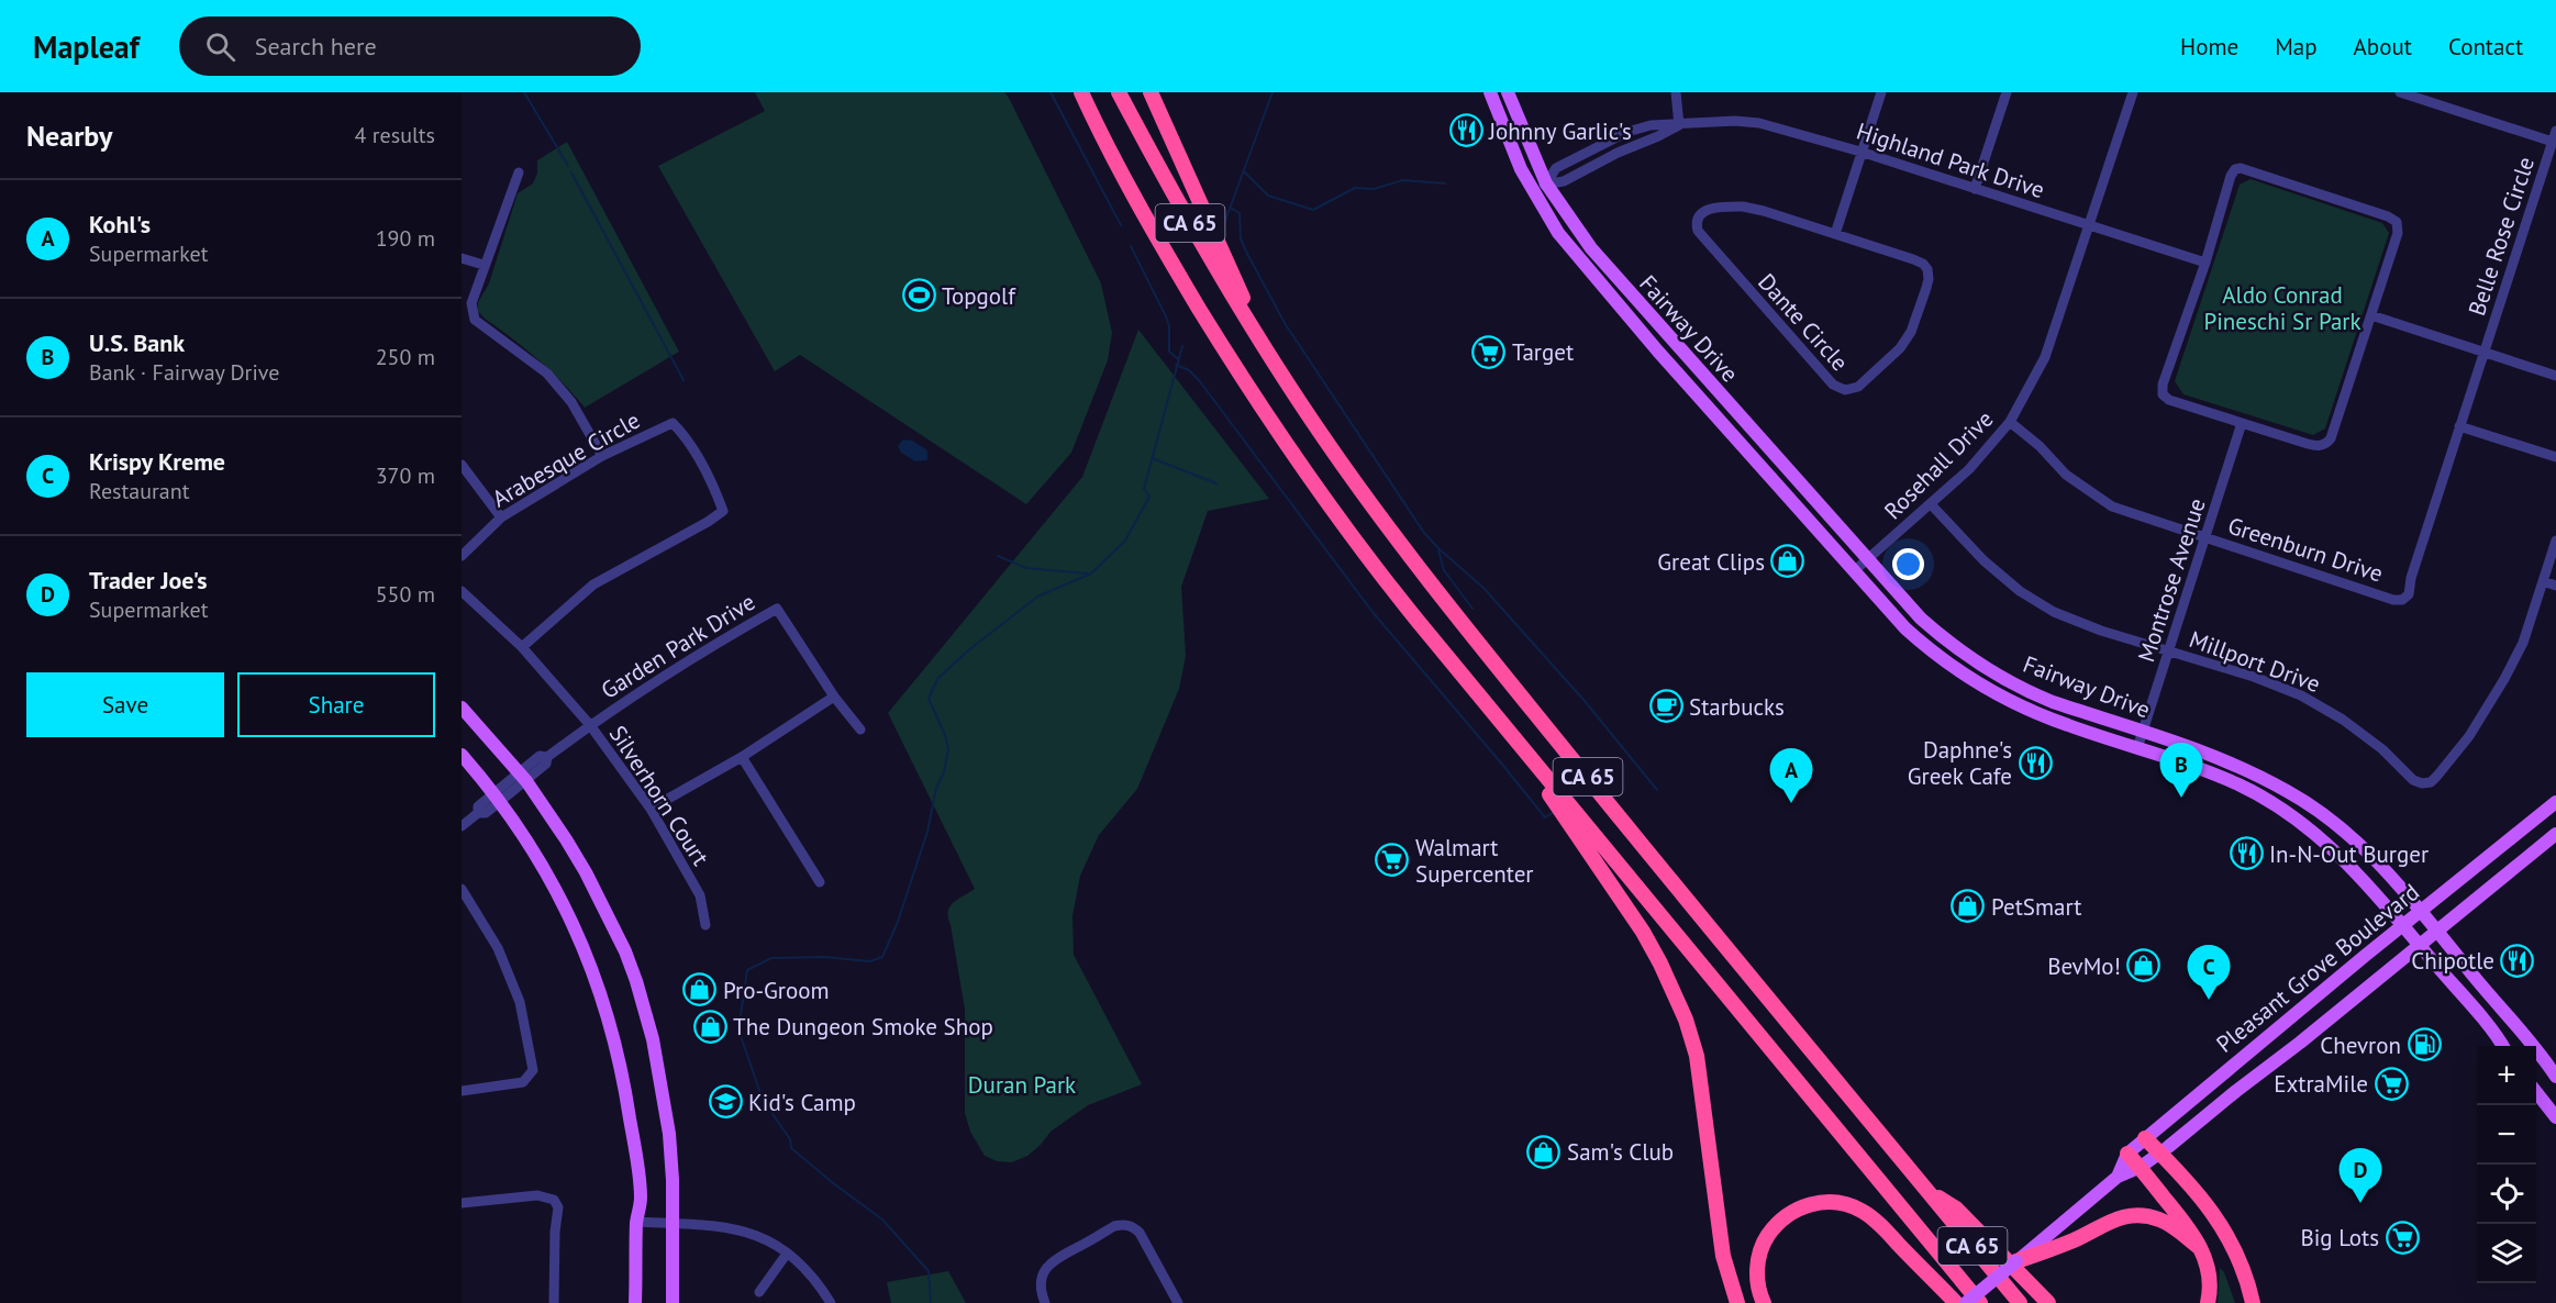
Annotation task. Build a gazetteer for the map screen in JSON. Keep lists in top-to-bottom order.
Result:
{
  "streets": {
    "highway": ["CA 65"],
    "main road": ["Fairway Drive", "Pleasant Grove Boulevard"],
    "street": [
      "Highland Park Drive",
      "Belle Rose Circle",
      "Dante Circle",
      "Arabesque Circle",
      "Rosehall Drive",
      "Greenburn Drive",
      "Montrose Avenue",
      "Garden Park Drive",
      "Millport Drive",
      "Silverhorn Court"
    ]
  },
  "crossings": [
    ["Highland Park Drive", "Fairway Drive"],
    ["Highland Park Drive", "Rosehall Drive"],
    ["Belle Rose Circle", "Greenburn Drive"],
    ["Fairway Drive", "Rosehall Drive"],
    ["Fairway Drive", "Montrose Avenue"],
    ["Fairway Drive", "Pleasant Grove Boulevard"],
    ["Arabesque Circle", "Silverhorn Court"],
    ["Rosehall Drive", "Greenburn Drive"],
    ["Rosehall Drive", "Millport Drive"],
    ["Greenburn Drive", "Montrose Avenue"],
    ["Montrose Avenue", "Millport Drive"],
    ["Garden Park Drive", "Silverhorn Court"]
  ],
  "parks": ["Aldo Conrad Pineschi Sr Park", "Duran Park"],
  "places": {
    "restaurant": [
      "Johnny Garlic's",
      "Daphne's Greek Cafe",
      "In-N-Out Burger",
      "Chipotle"
    ],
    "sports": ["Topgolf"],
    "supermarket": [
      "Target",
      "Walmart Supercenter",
      "ExtraMile",
      "Big Lots"
    ],
    "shop": [
      "Great Clips",
      "PetSmart",
      "BevMo!",
      "Pro-Groom",
      "The Dungeon Smoke Shop",
      "Sam's Club"
    ],
    "cafe": ["Starbucks"],
    "fuel station": ["Chevron"],
    "school or university": ["Kid's Camp"]
  },
  "page": {
    "header": "Mapleaf",
    "search": "Search here",
    "nav": [
      "Home",
      "Map",
      "About",
      "Contact"
    ],
    "heading": ["Nearby", "4 results"],
    "list": [
      {
        "mark": "A",
        "name": "Kohl's",
        "note": "Supermarket",
        "value": "190 m"
      },
      {
        "mark": "B",
        "name": "U.S. Bank",
        "note": "Bank · Fairway Drive",
        "value": "250 m"
      },
      {
        "mark": "C",
        "name": "Krispy Kreme",
        "note": "Restaurant",
        "value": "370 m"
      },
      {
        "mark": "D",
        "name": "Trader Joe's",
        "note": "Supermarket",
        "value": "550 m"
      }
    ],
    "buttons": ["Save", "Share"],
    "pins": [
      "B",
      "A",
      "C",
      "D"
    ],
    "map_buttons": ["+", "−"]
  }
}
